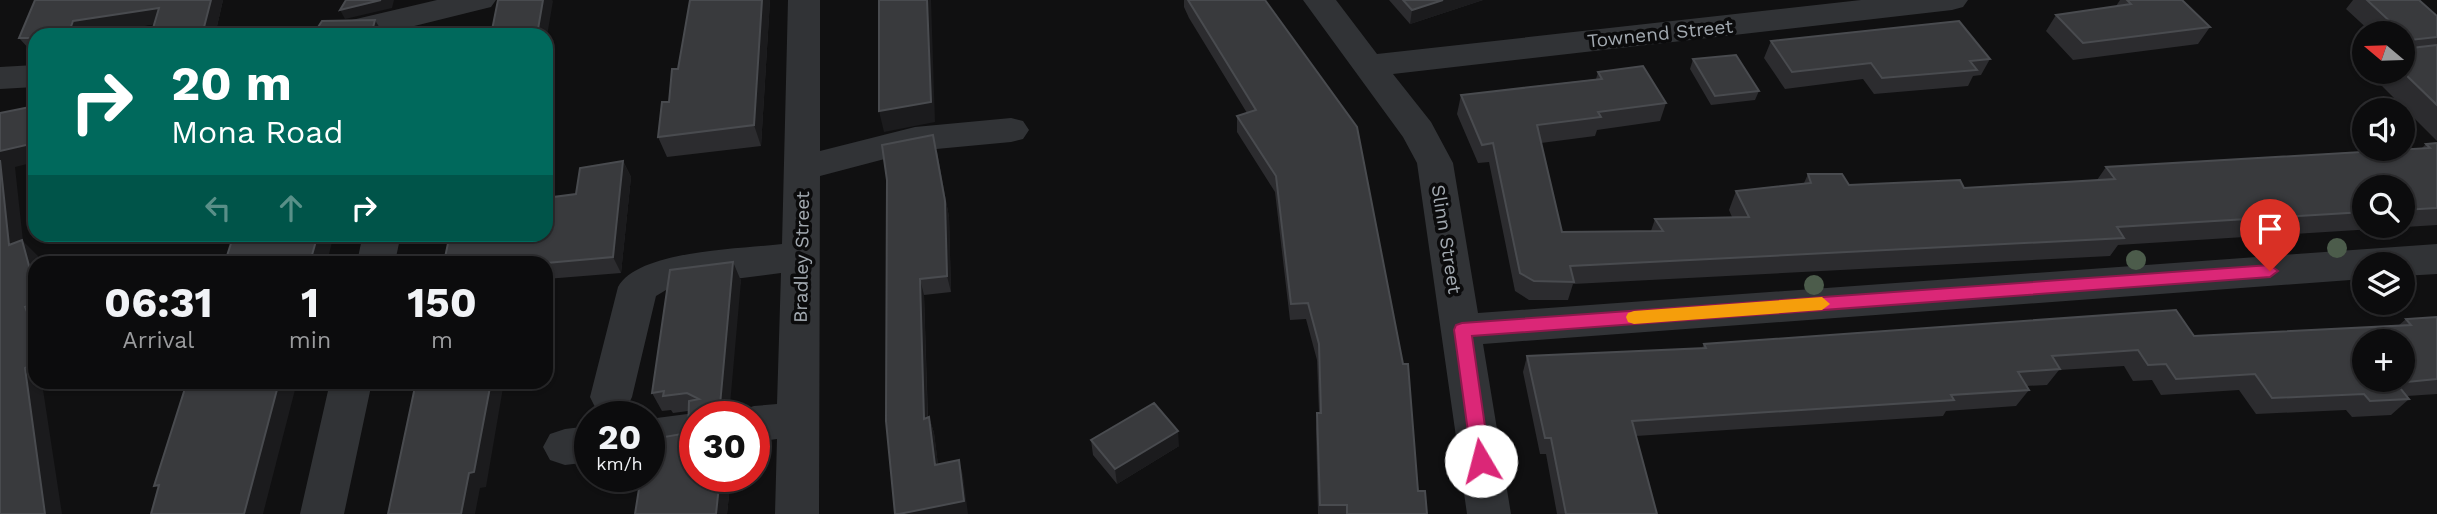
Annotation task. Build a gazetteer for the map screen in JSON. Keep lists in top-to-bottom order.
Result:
{
  "streets": {
    "street": ["Townend Street", "Slinn Street", "Bradley Street"]
  },
  "crossings": [
    ["Townend Street", "Slinn Street"]
  ],
  "north": "left",
  "page": {
    "map_buttons": "+",
    "turn": ["20 m", "Mona Road"],
    "eta": [
      "06:31",
      "Arrival",
      "1",
      "min",
      "150",
      "m"
    ],
    "speed": "20 km/h",
    "limit": "30"
  }
}
